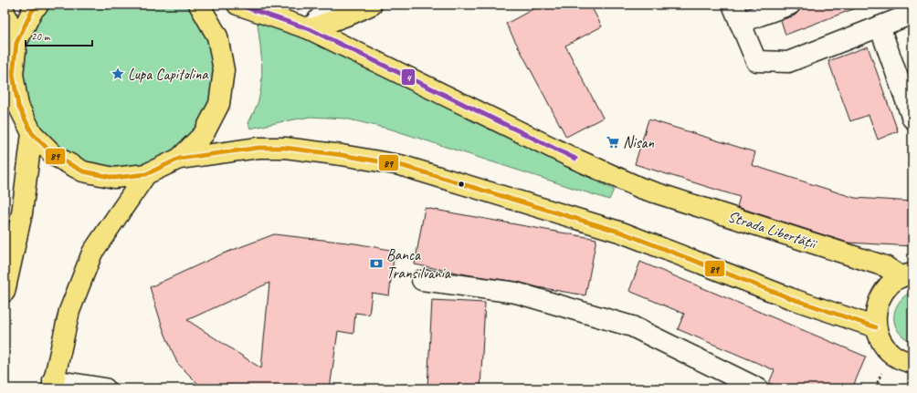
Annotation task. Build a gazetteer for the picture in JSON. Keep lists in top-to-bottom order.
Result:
{
  "streets": {
    "main road": ["Strada Libertății"]
  },
  "places": {
    "place": ["Lupa Capitolina"],
    "supermarket": ["Nisan"],
    "bank": ["Banca Transilvania"]
  },
  "lines": ["transit line 89", "transit line 4"],
  "scale_bar": "20 m"
}
